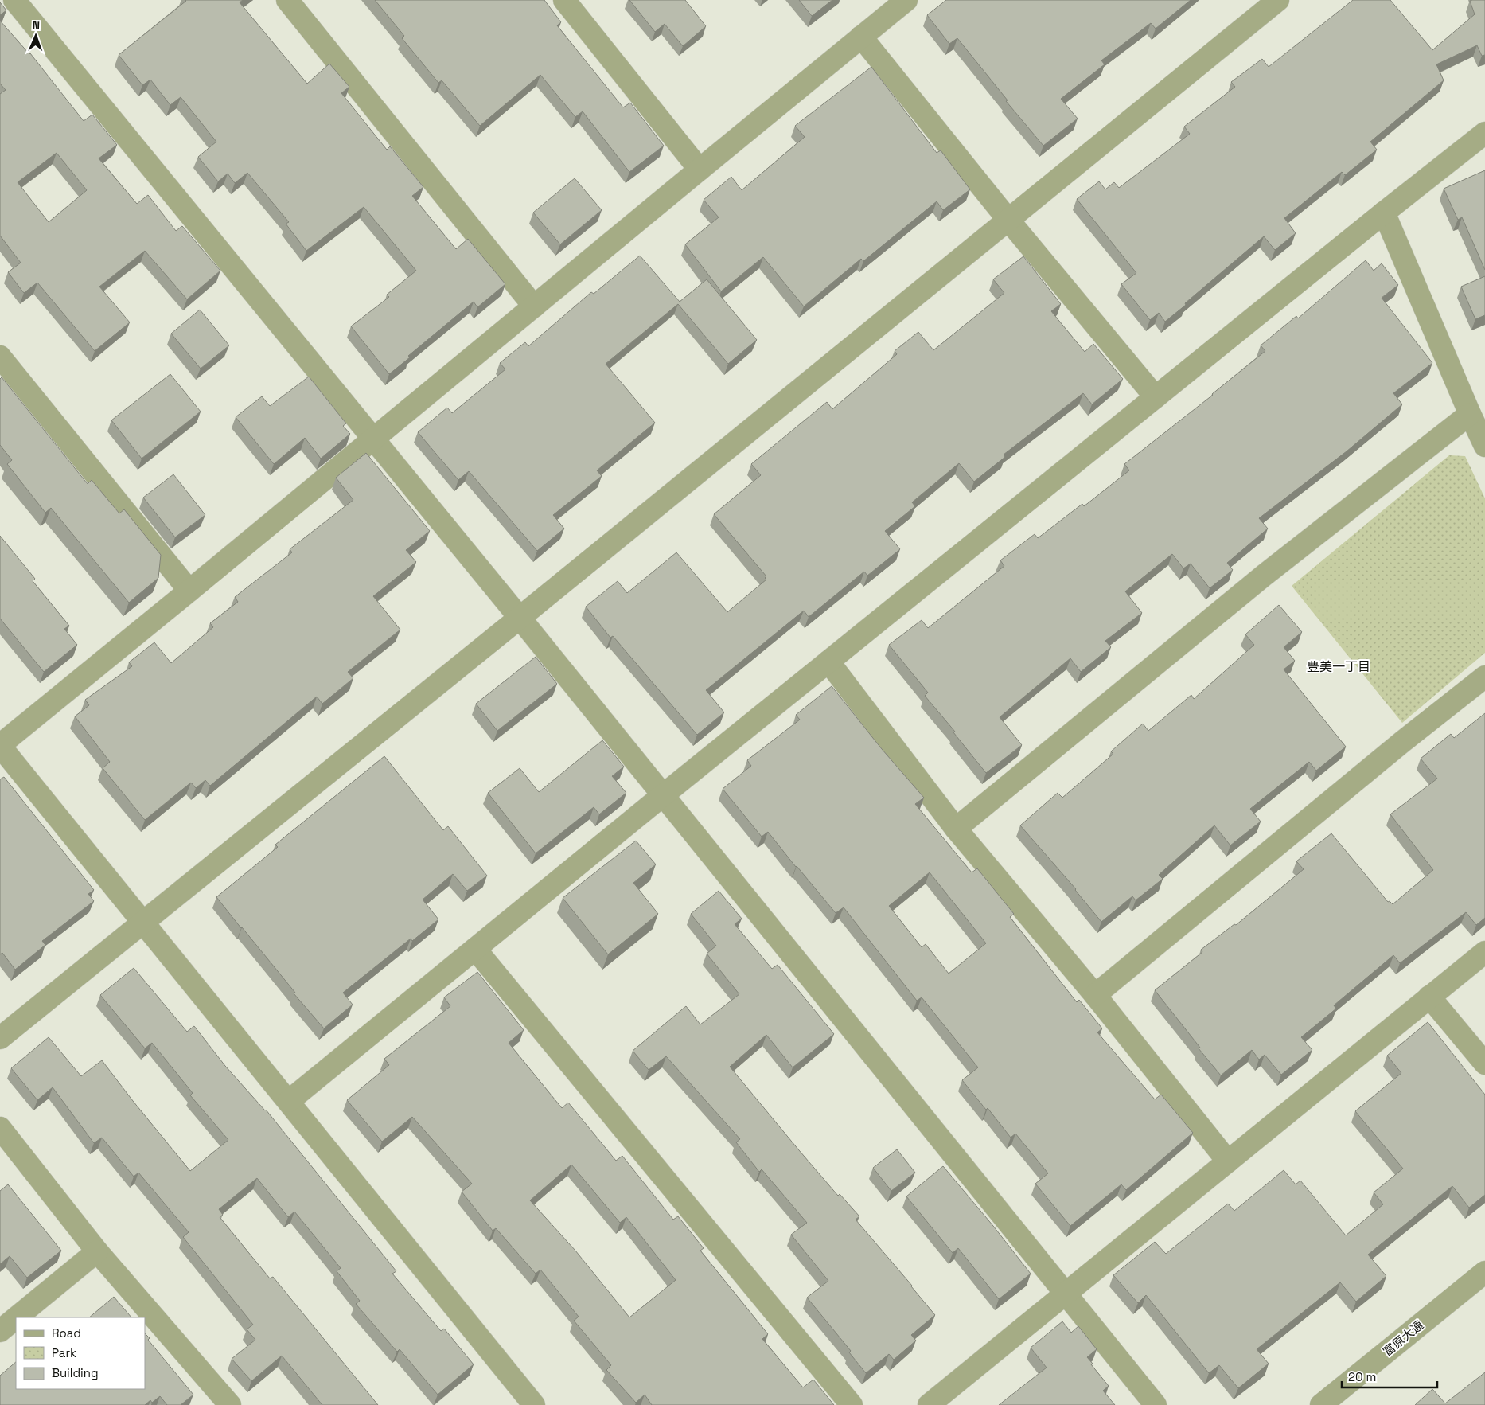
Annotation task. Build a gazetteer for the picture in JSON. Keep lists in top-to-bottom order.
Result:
{
  "streets": {
    "street": ["富原大通"]
  },
  "districts": ["豊美一丁目"],
  "legend": ["Road", "Park", "Building"],
  "scale_bar": "20 m",
  "north": "top"
}
